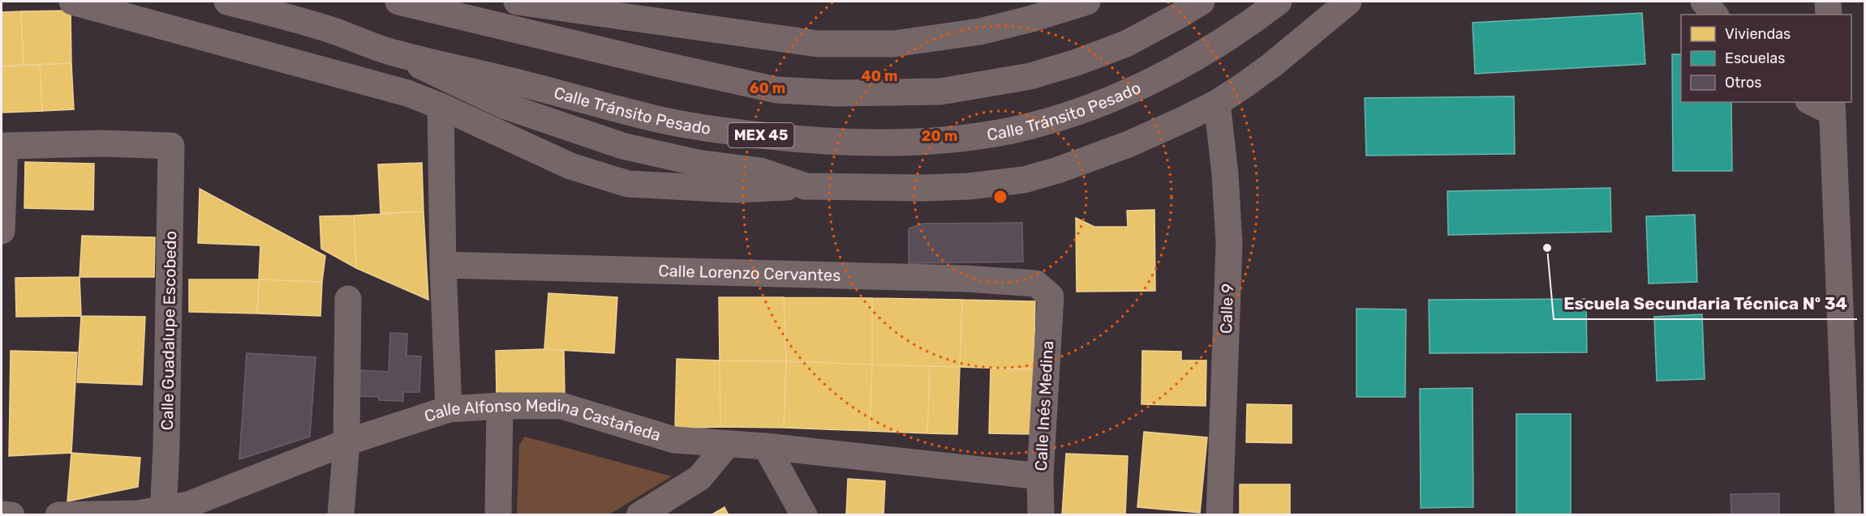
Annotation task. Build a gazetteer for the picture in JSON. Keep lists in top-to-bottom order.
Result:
{
  "streets": {
    "main road": ["Calle Tránsito Pesado", "MEX 45"],
    "street": [
      "Calle Lorenzo Cervantes",
      "Calle 9",
      "Calle Guadalupe Escobedo",
      "Calle Inés Medina",
      "Calle Alfonso Medina Castañeda"
    ]
  },
  "crossings": [
    ["Calle Lorenzo Cervantes", "Calle Inés Medina"],
    ["Calle Guadalupe Escobedo", "Calle Alfonso Medina Castañeda"],
    ["Calle Inés Medina", "Calle Alfonso Medina Castañeda"]
  ],
  "places": ["Escuela Secundaria Técnica Nº 34"],
  "legend": ["Viviendas", "Escuelas", "Otros"],
  "rings": ["40 m", "60 m", "20 m"]
}
